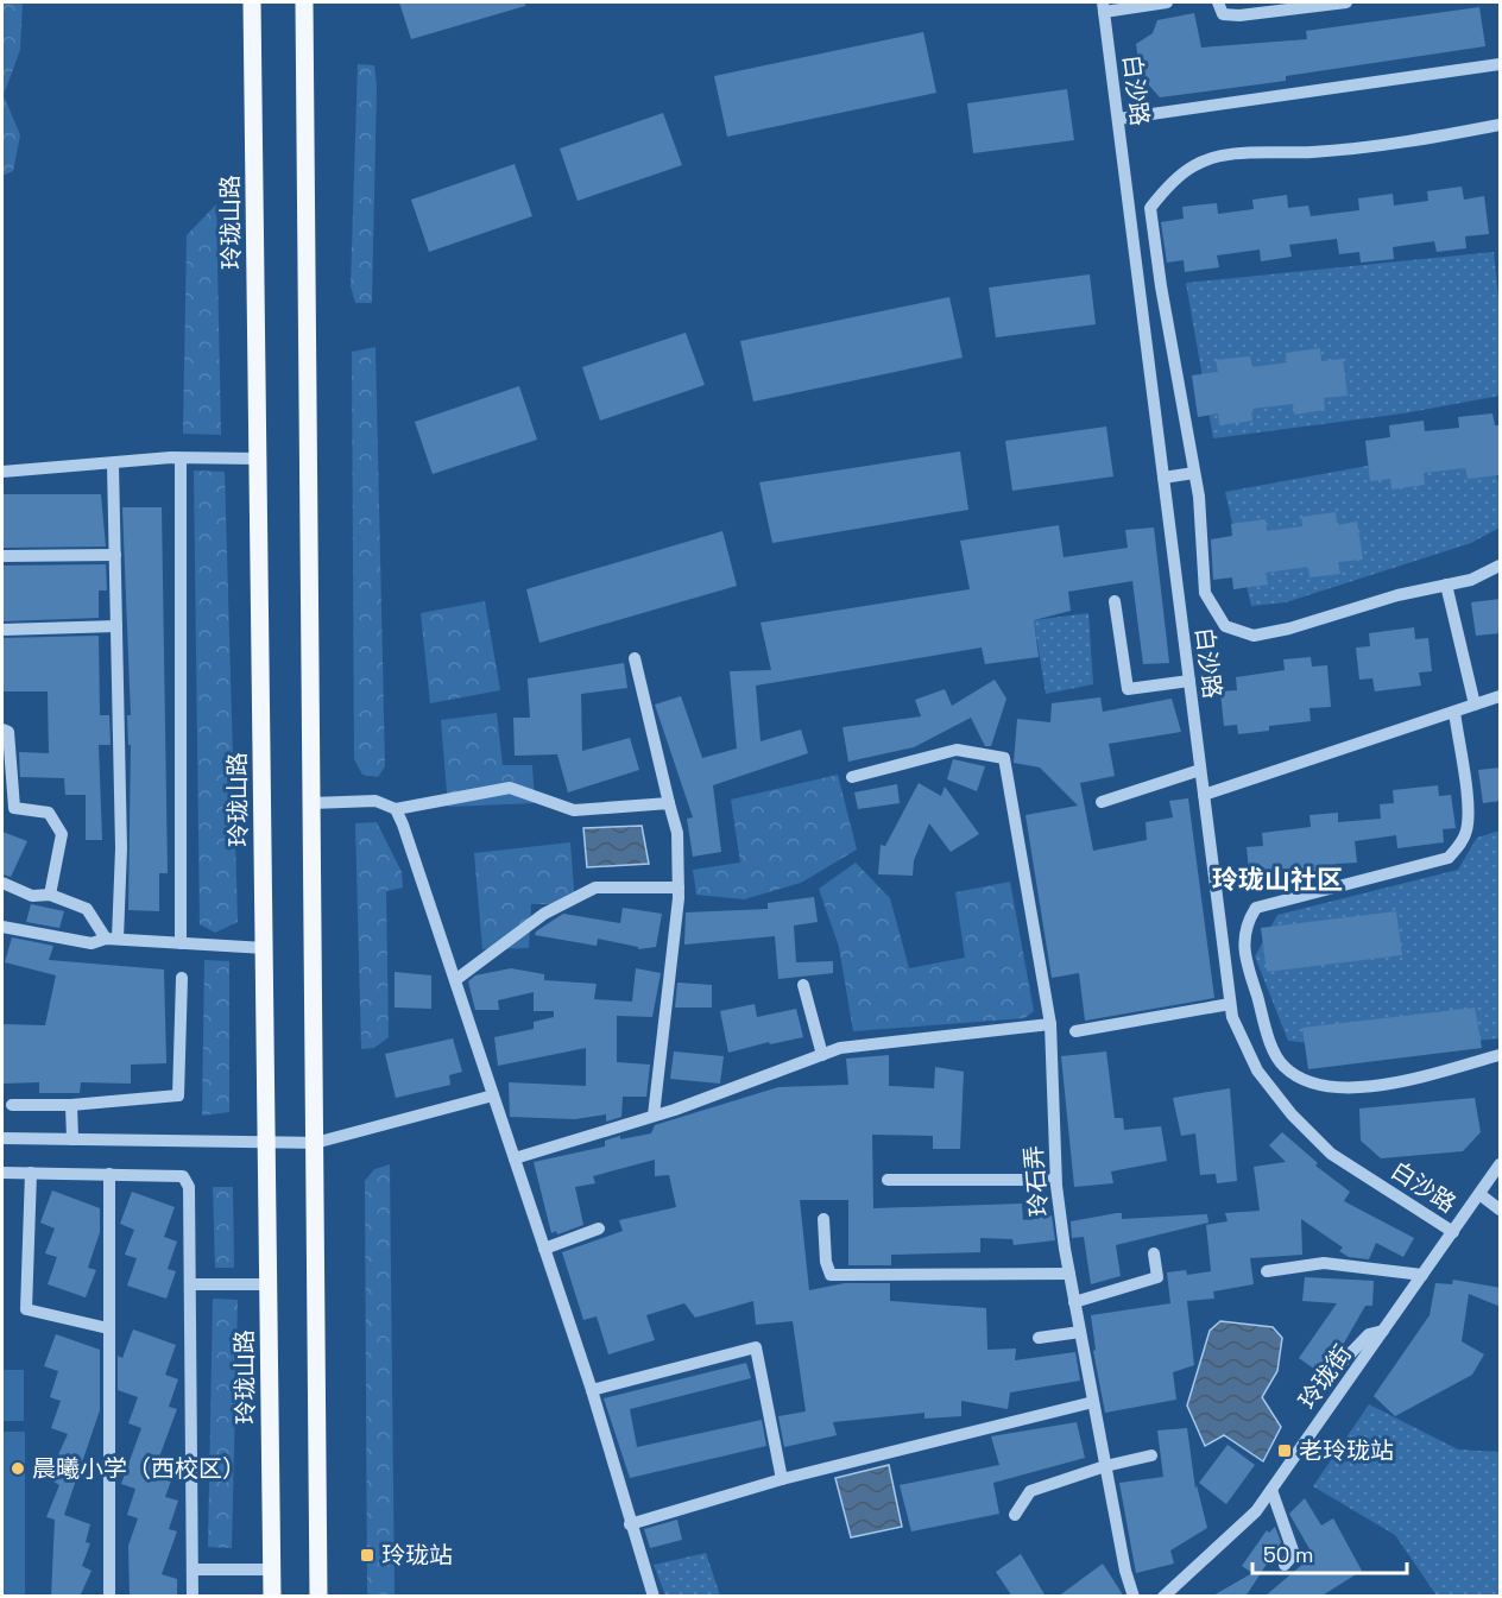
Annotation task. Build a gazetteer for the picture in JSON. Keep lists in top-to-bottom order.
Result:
{
  "streets": {
    "main road": ["玲珑山路"],
    "street": ["白沙路", "玲石弄", "玲珑街"]
  },
  "crossings": [
    ["白沙路", "玲珑街"]
  ],
  "districts": ["玲珑山社区"],
  "places": {
    "transit": ["老玲珑站", "玲珑站"],
    "other": ["晨曦小学（西校区）"]
  },
  "scale_bar": "50 m"
}
